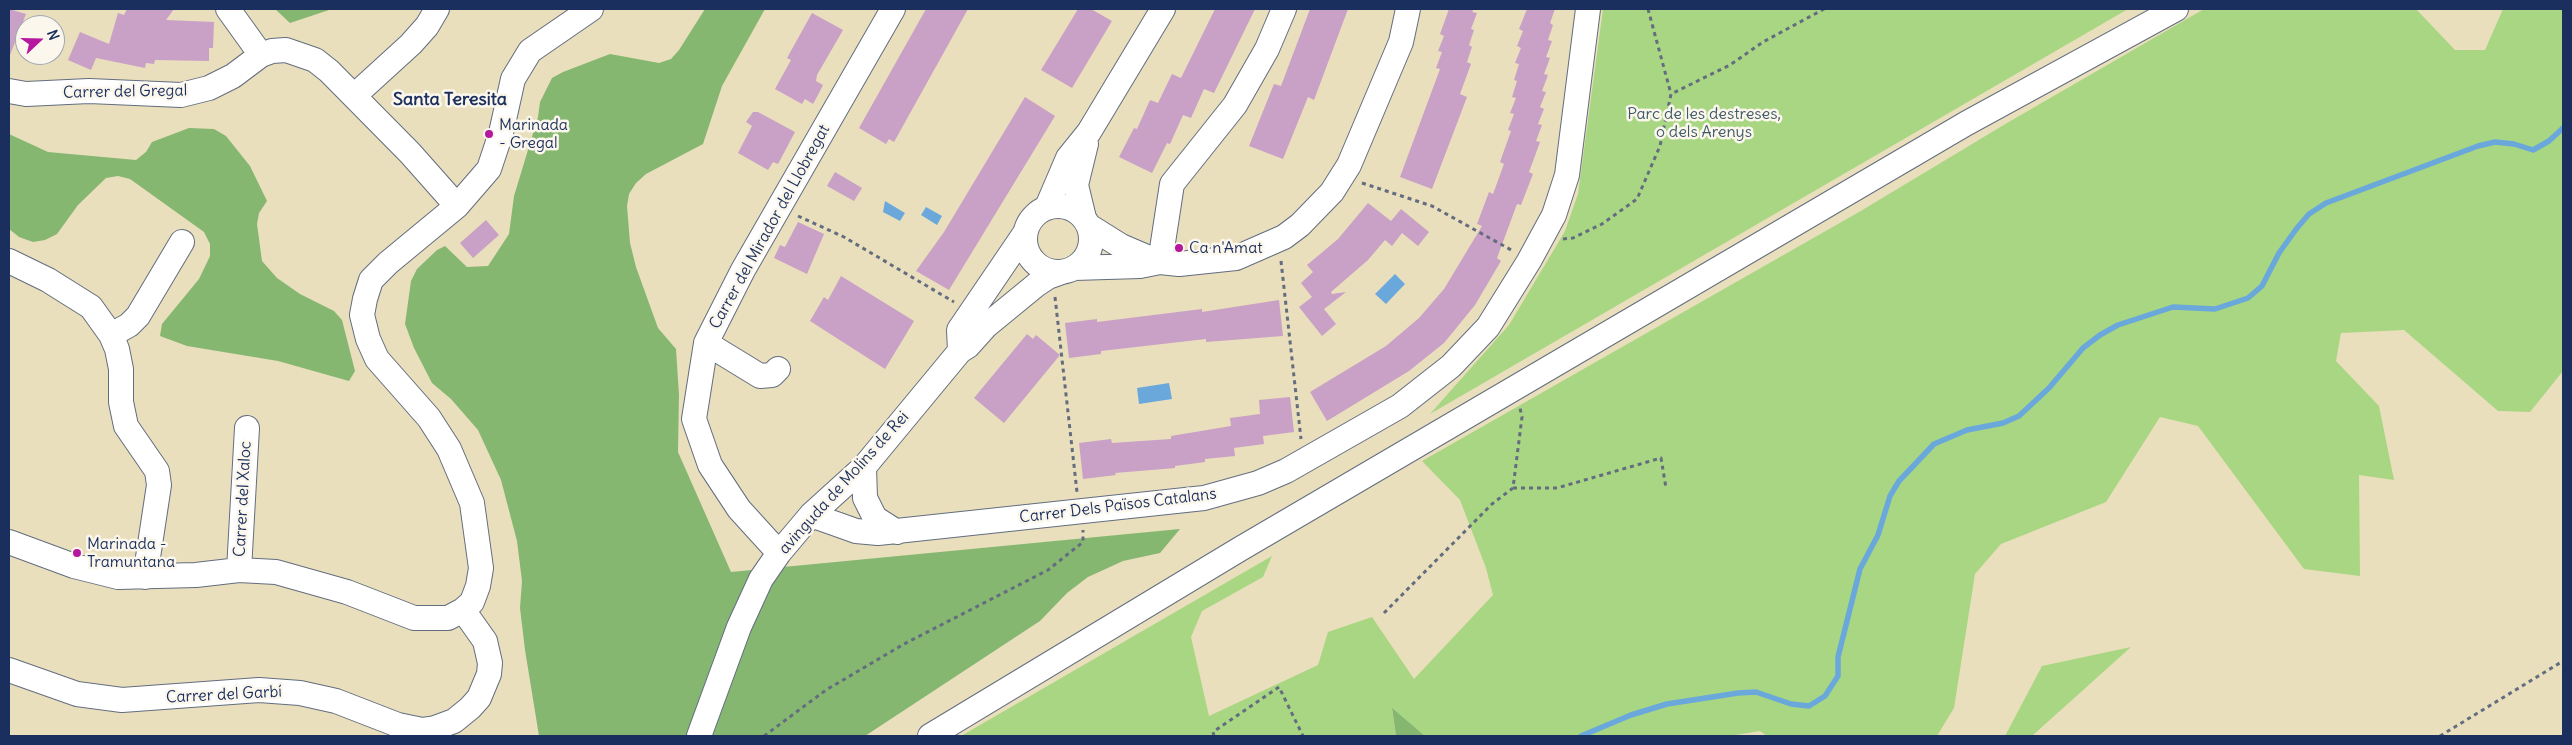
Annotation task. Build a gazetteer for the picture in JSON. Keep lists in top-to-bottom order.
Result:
{
  "streets": {
    "street": [
      "Carrer del Gregal",
      "Carrer del Mirador del Llobregat",
      "avinguda de Molins de Rei",
      "Carrer del Xaloc",
      "Carrer Dels Països Catalans",
      "Carrer del Garbí"
    ]
  },
  "crossings": [
    ["Carrer del Mirador del Llobregat", "avinguda de Molins de Rei"],
    ["avinguda de Molins de Rei", "Carrer Dels Països Catalans"]
  ],
  "districts": ["Santa Teresita"],
  "parks": ["Parc de les destreses, o dels Arenys"],
  "places": ["Marinada - Gregal", "Ca n'Amat", "Marinada - Tramuntana"],
  "north": "right"
}
